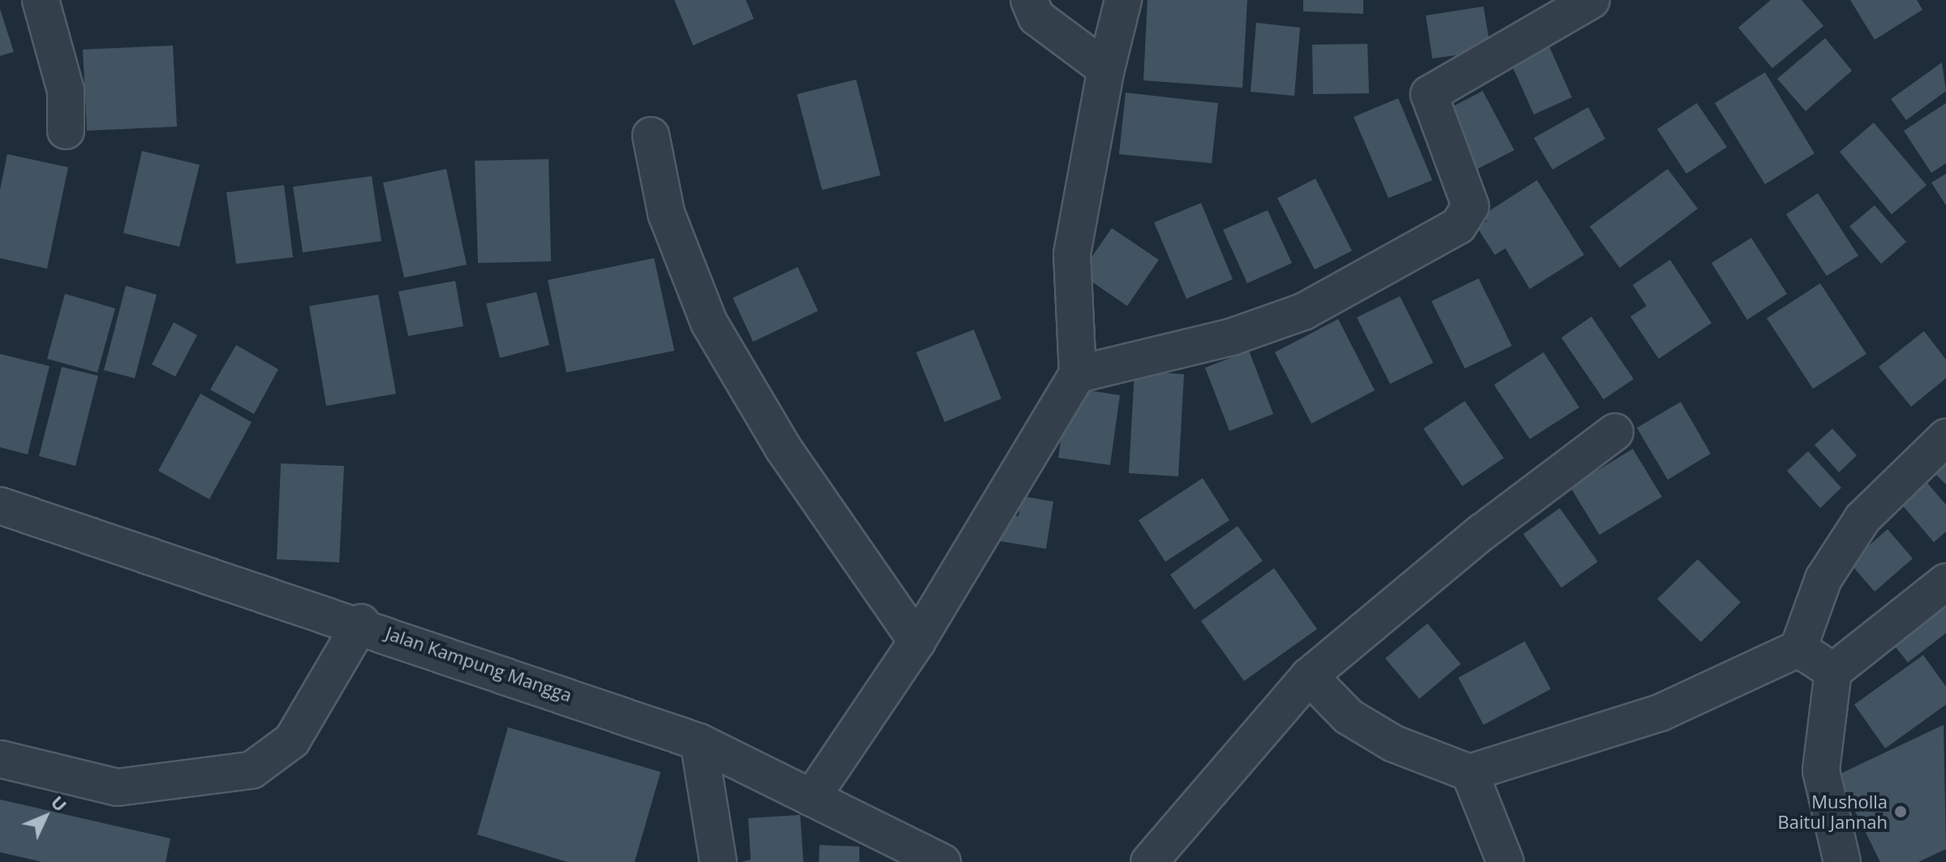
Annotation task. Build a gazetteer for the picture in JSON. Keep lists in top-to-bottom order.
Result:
{
  "streets": {
    "street": ["Jalan Kampung Mangga"]
  },
  "places": ["Musholla Baitul Jannah"],
  "north": "top right"
}
